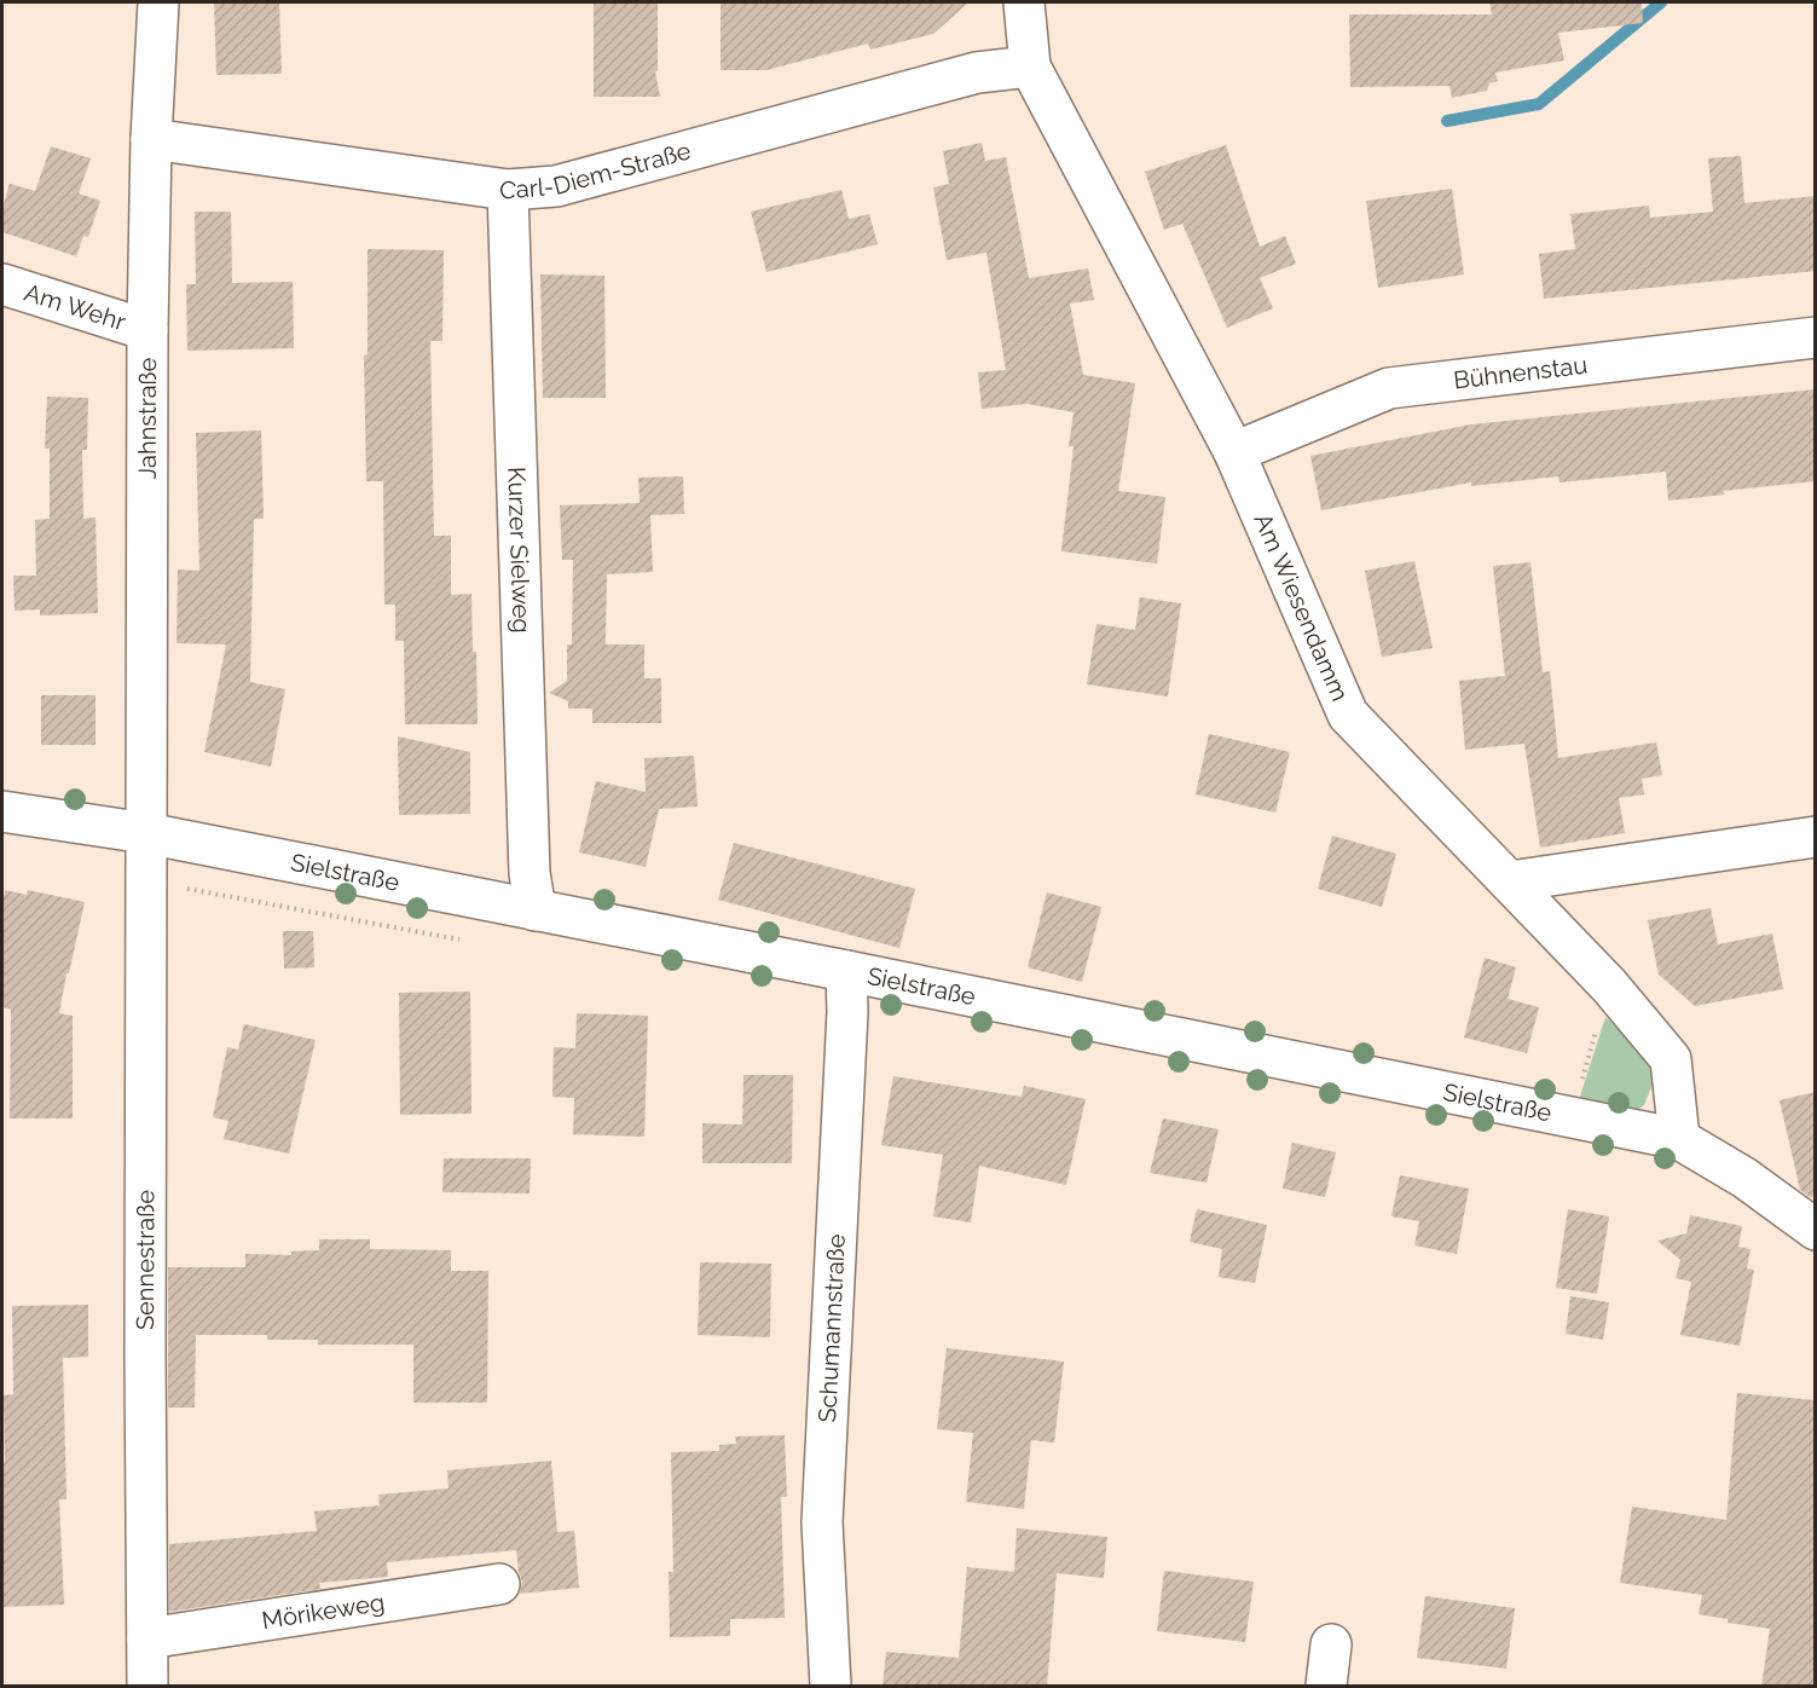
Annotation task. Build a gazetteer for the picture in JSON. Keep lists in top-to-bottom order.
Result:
{
  "streets": {
    "street": [
      "Carl-Diem-Straße",
      "Am Wehr",
      "Bühnenstau",
      "Jahnstraße",
      "Kurzer Sielweg",
      "Am Wiesendamm",
      "Sielstraße",
      "Sennestraße",
      "Schumannstraße",
      "Mörikeweg"
    ]
  },
  "crossings": [
    ["Carl-Diem-Straße", "Jahnstraße"],
    ["Carl-Diem-Straße", "Kurzer Sielweg"],
    ["Carl-Diem-Straße", "Am Wiesendamm"],
    ["Am Wehr", "Jahnstraße"],
    ["Bühnenstau", "Am Wiesendamm"],
    ["Jahnstraße", "Sielstraße"],
    ["Jahnstraße", "Sennestraße"],
    ["Kurzer Sielweg", "Sielstraße"],
    ["Am Wiesendamm", "Sielstraße"],
    ["Sielstraße", "Sennestraße"],
    ["Sielstraße", "Schumannstraße"],
    ["Sennestraße", "Mörikeweg"]
  ]
}
